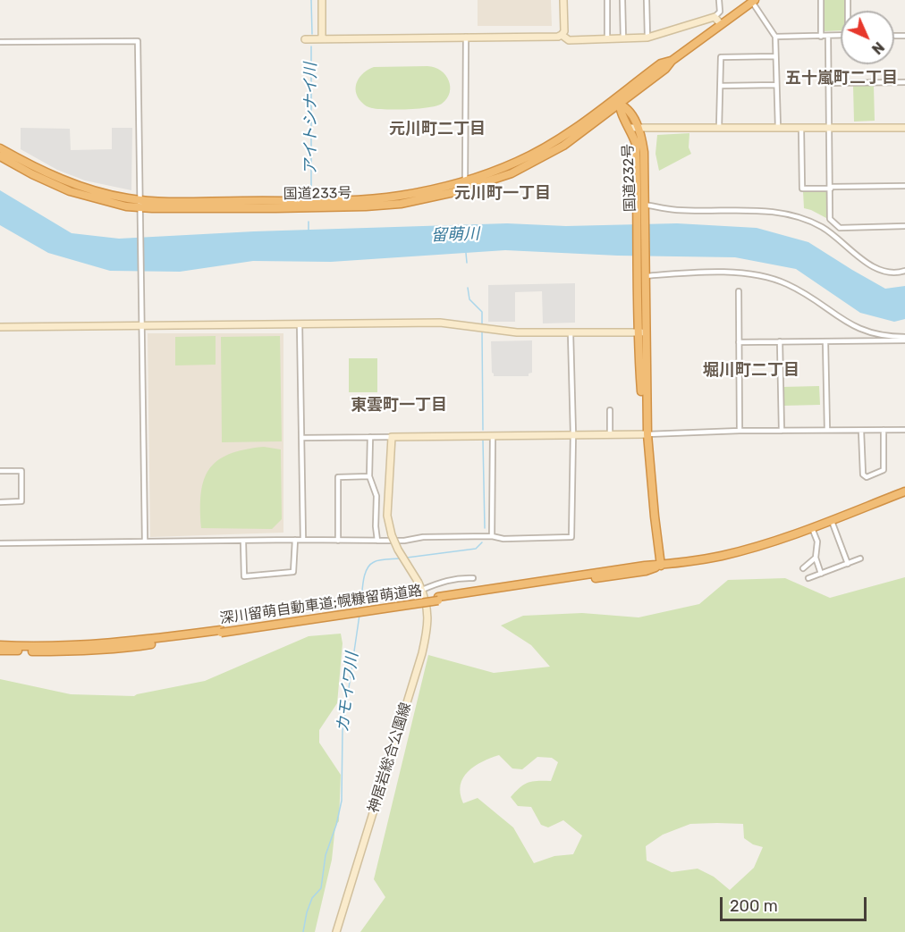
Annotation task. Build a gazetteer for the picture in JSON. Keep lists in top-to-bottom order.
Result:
{
  "streets": {
    "highway": ["国道232号", "国道233号", "深川留萌自動車道;幌糠留萌道路"],
    "street": ["神居岩総合公園線"]
  },
  "crossings": [
    ["国道232号", "国道233号"],
    ["国道232号", "深川留萌自動車道;幌糠留萌道路"]
  ],
  "districts": [
    "五十嵐町二丁目",
    "元川町二丁目",
    "元川町一丁目",
    "堀川町二丁目",
    "東雲町一丁目"
  ],
  "water": ["アイトシナイ川", "留萌川", "カモイワ川"],
  "scale_bar": "200 m",
  "north": "bottom right"
}
